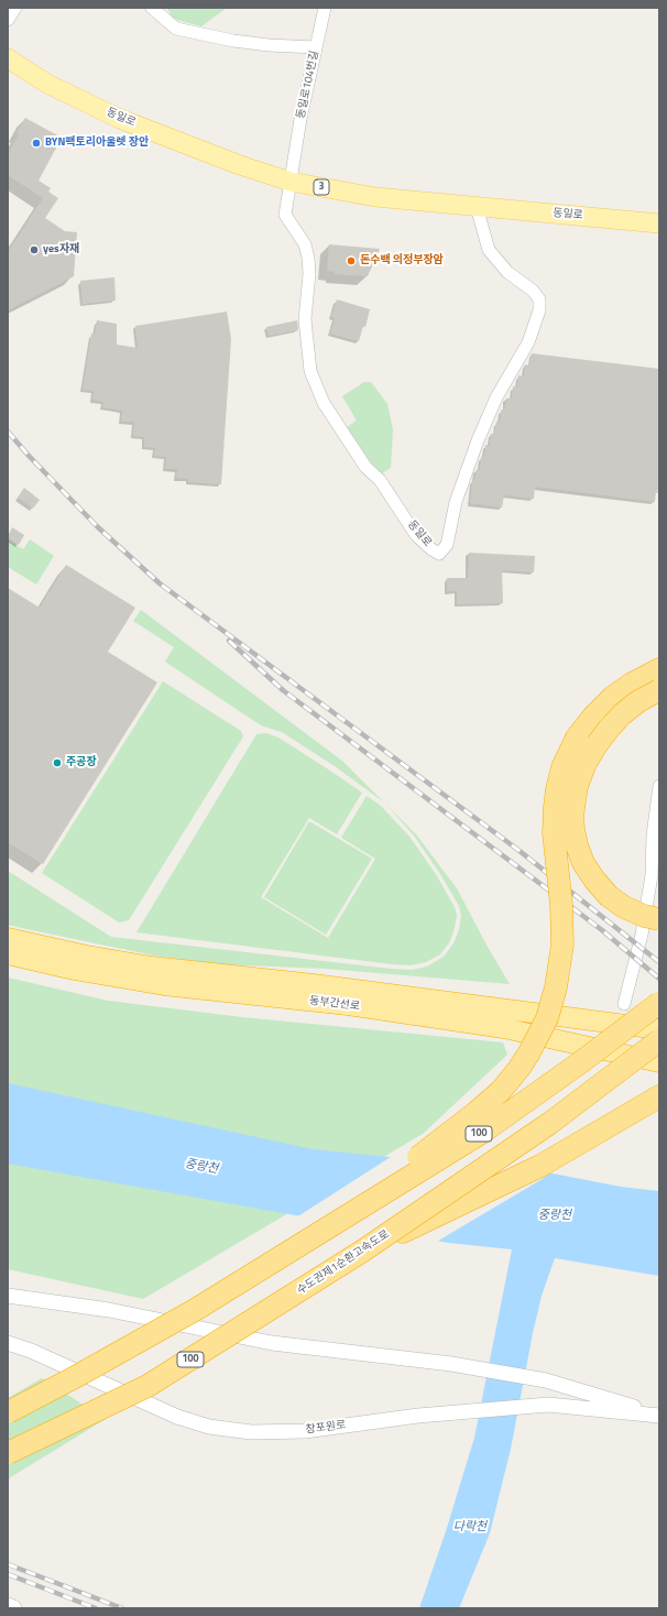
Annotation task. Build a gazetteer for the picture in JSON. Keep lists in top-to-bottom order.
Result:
{
  "streets": {
    "highway": ["동부간선로", "100", "수도권제1순환고속도로"],
    "main road": ["동일로", "3"],
    "street": ["동일로104번길", "창포원로"]
  },
  "crossings": [
    ["동일로104번길", "동일로"]
  ],
  "water": ["중랑천", "다락천"],
  "places": [
    "BYN팩토리아울렛 장안",
    "yes자재",
    "돈수백 의정부장암",
    "주공장"
  ]
}
